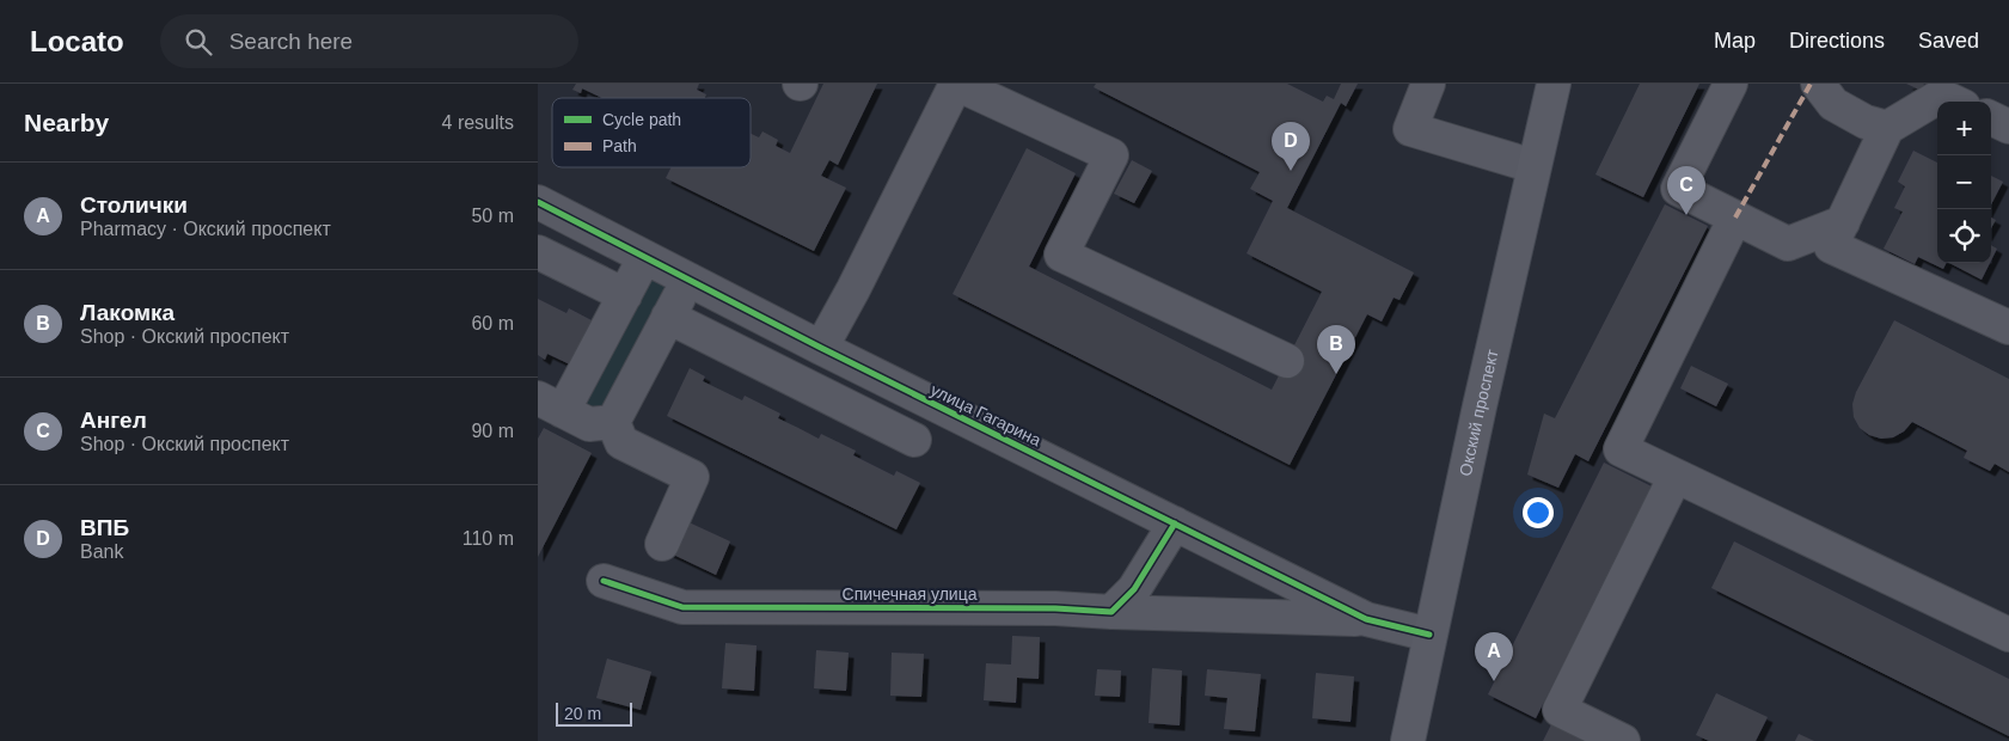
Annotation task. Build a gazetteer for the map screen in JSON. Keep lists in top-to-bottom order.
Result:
{
  "streets": {
    "main road": ["Окский проспект"],
    "street": ["улица Гагарина", "Спичечная улица"]
  },
  "crossings": [
    ["Окский проспект", "улица Гагарина"],
    ["улица Гагарина", "Спичечная улица"]
  ],
  "legend": ["Cycle path", "Path"],
  "scale_bar": "20 m",
  "page": {
    "header": "Locato",
    "search": "Search here",
    "nav": ["Map", "Directions", "Saved"],
    "heading": ["Nearby", "4 results"],
    "map_buttons": ["+", "−"],
    "pins": [
      "D",
      "C",
      "B",
      "A"
    ],
    "list": [
      {
        "mark": "A",
        "name": "Столички",
        "note": "Pharmacy · Окский проспект",
        "value": "50 m"
      },
      {
        "mark": "B",
        "name": "Лакомка",
        "note": "Shop · Окский проспект",
        "value": "60 m"
      },
      {
        "mark": "C",
        "name": "Ангел",
        "note": "Shop · Окский проспект",
        "value": "90 m"
      },
      {
        "mark": "D",
        "name": "ВПБ",
        "note": "Bank",
        "value": "110 m"
      }
    ],
    "scale": "20 m"
  }
}
